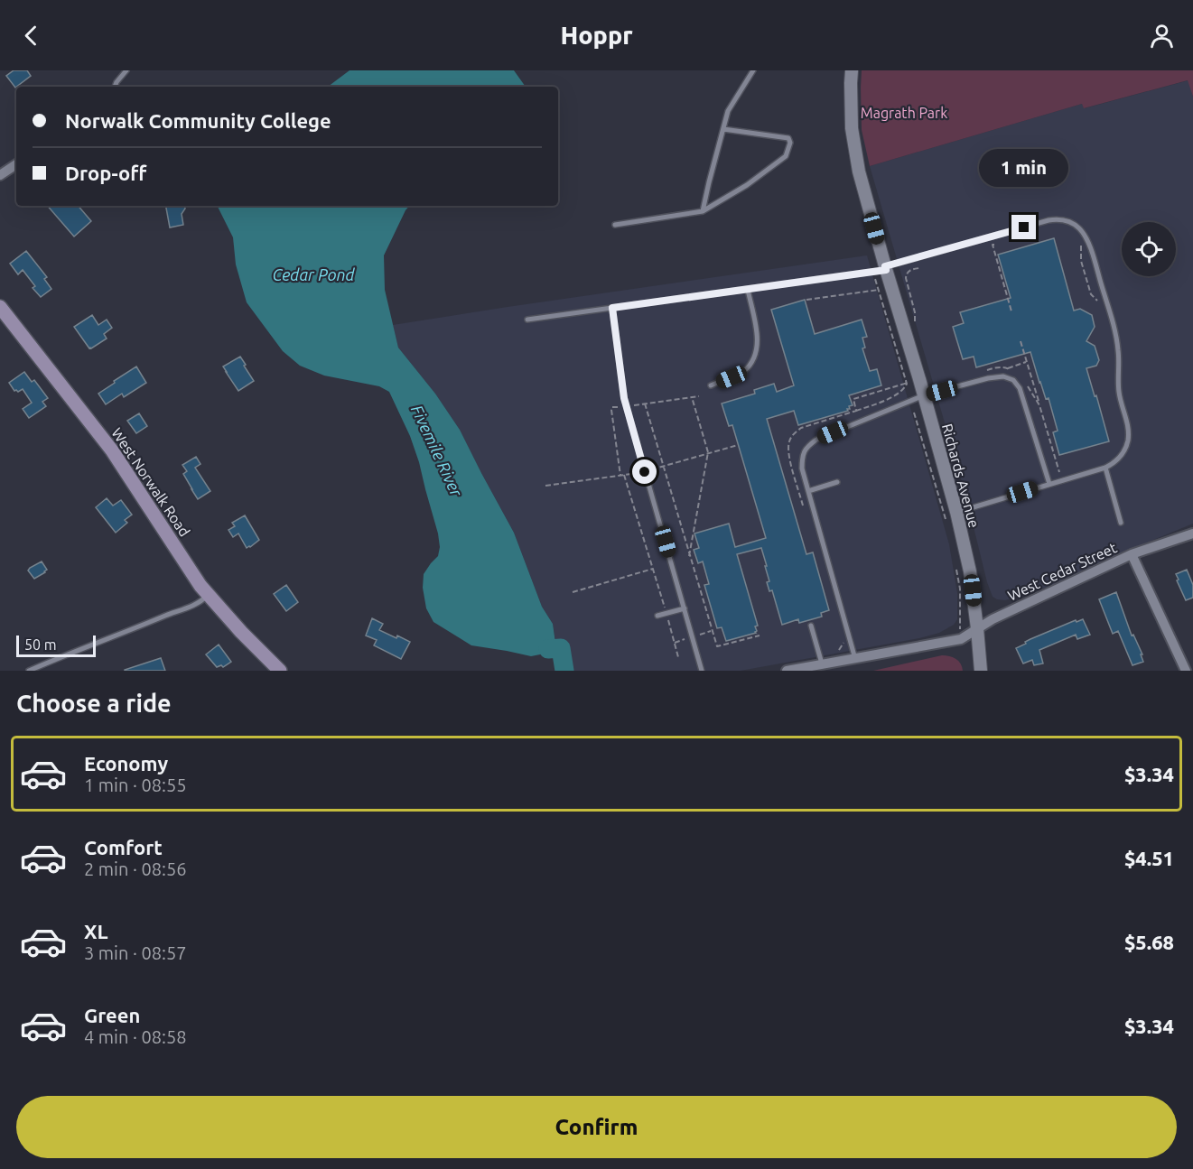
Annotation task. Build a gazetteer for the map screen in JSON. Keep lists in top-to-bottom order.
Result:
{
  "streets": {
    "main road": ["West Norwalk Road"],
    "street": ["Richards Avenue", "West Cedar Street"]
  },
  "crossings": [
    ["Richards Avenue", "West Cedar Street"]
  ],
  "water": ["Cedar Pond", "Fivemile River"],
  "parks": ["Magrath Park"],
  "scale_bar": "50 m",
  "page": {
    "header": "Hoppr",
    "banner": ["Norwalk Community College", "Drop-off"],
    "bubble": "1 min",
    "scale": "50 m",
    "heading": "Choose a ride",
    "list": [
      {
        "name": "Economy",
        "note": "1 min · 08:55",
        "value": "$3.34"
      },
      {
        "name": "Comfort",
        "note": "2 min · 08:56",
        "value": "$4.51"
      },
      {
        "name": "XL",
        "note": "3 min · 08:57",
        "value": "$5.68"
      },
      {
        "name": "Green",
        "note": "4 min · 08:58",
        "value": "$3.34"
      }
    ],
    "buttons": "Confirm"
  }
}
